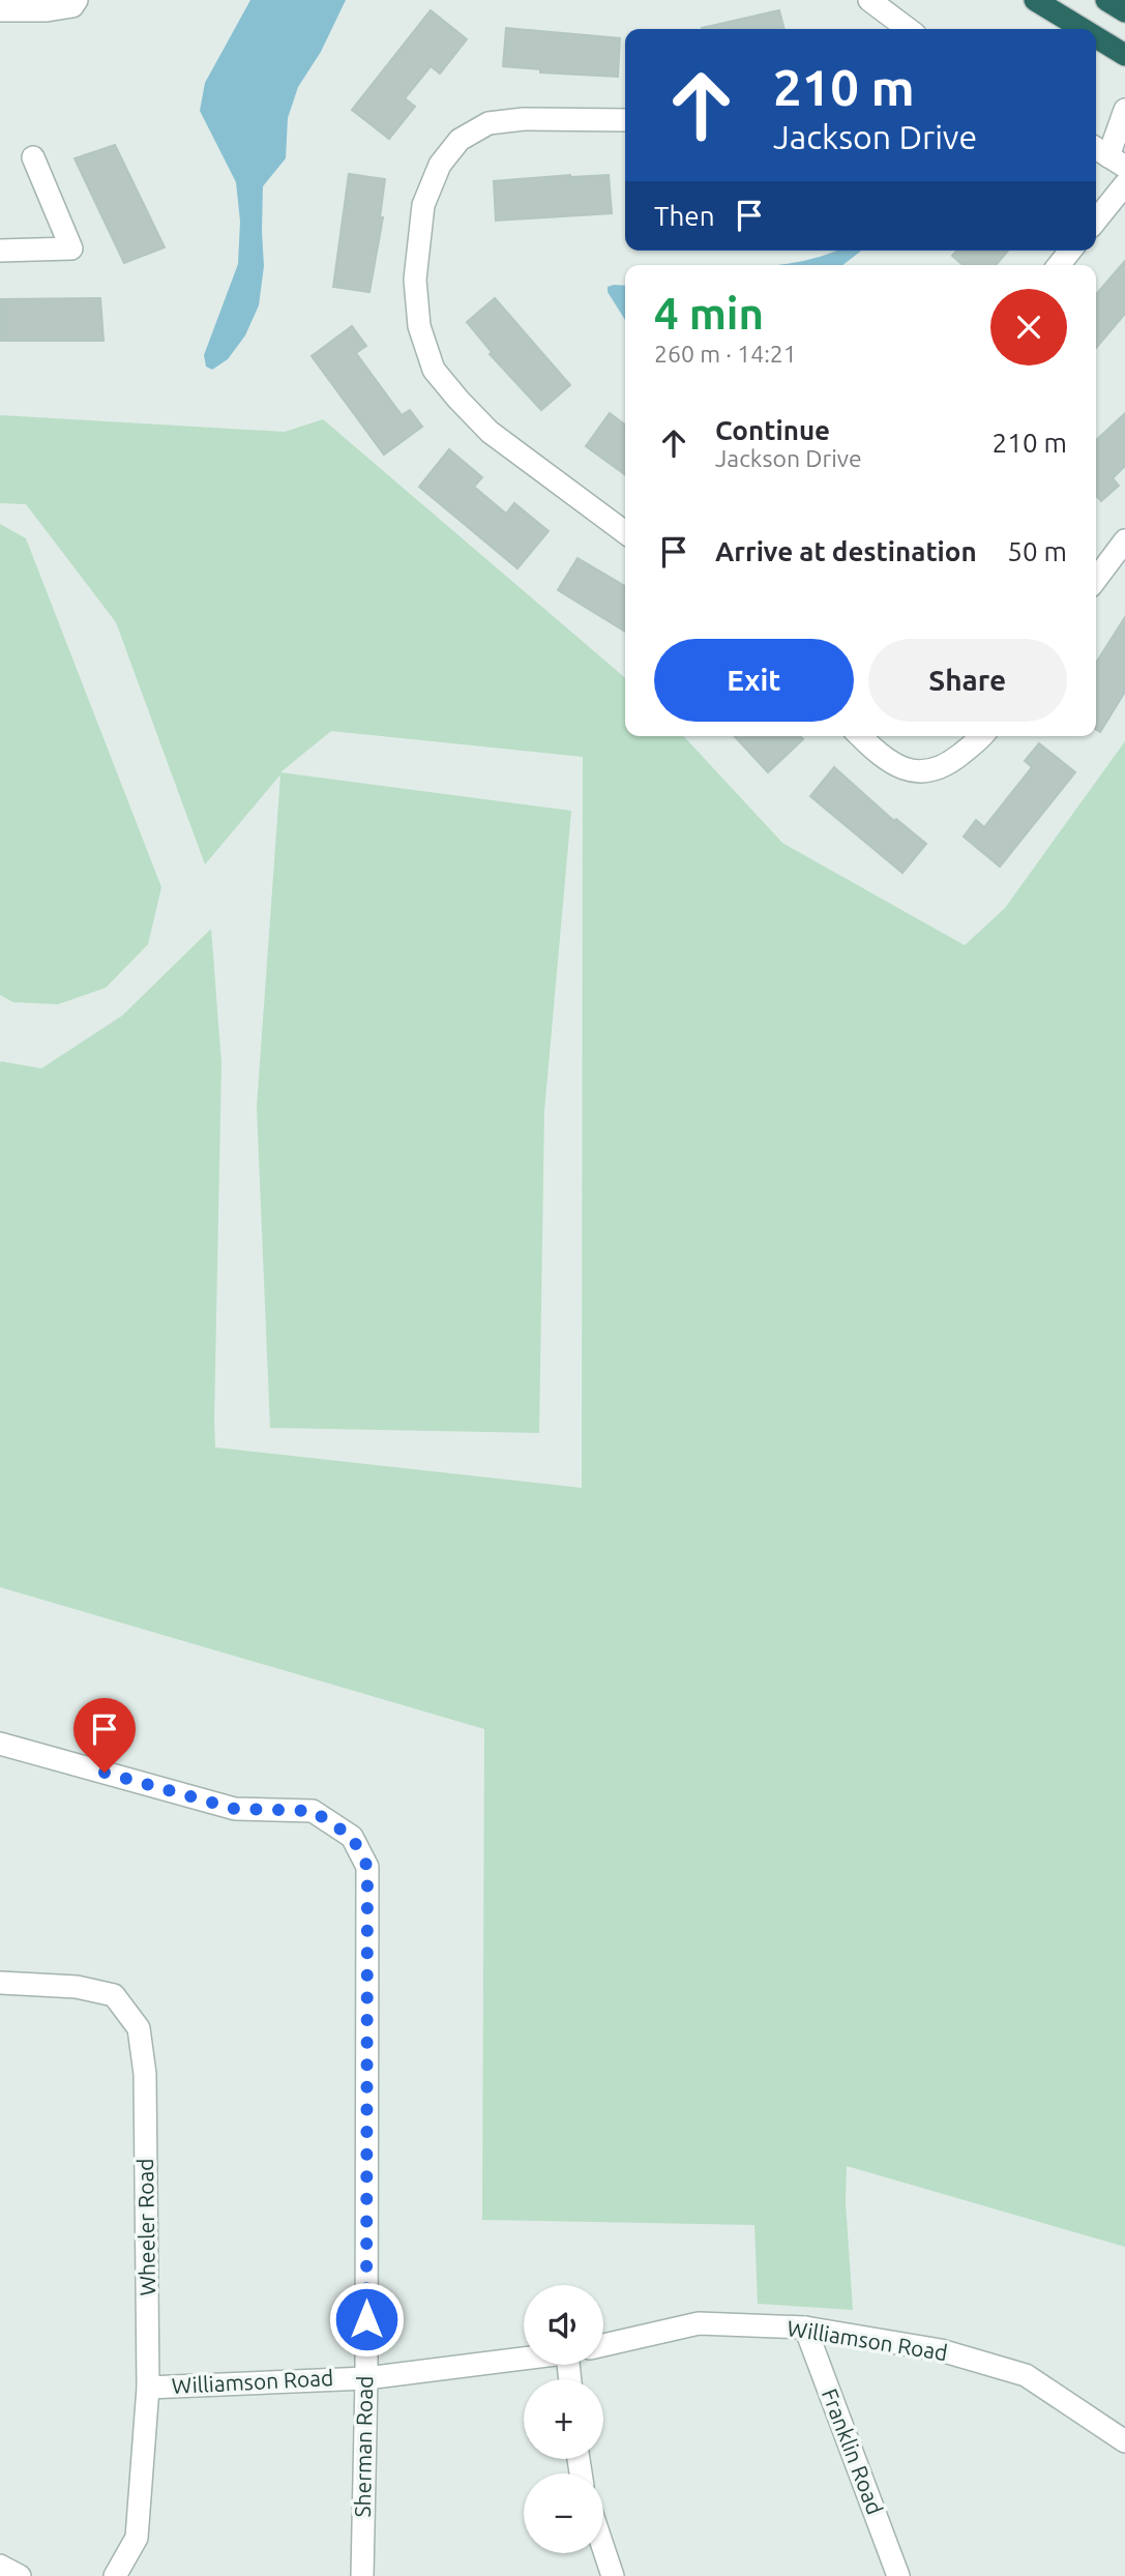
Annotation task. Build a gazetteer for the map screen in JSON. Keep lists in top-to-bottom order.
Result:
{
  "streets": {
    "street": [
      "Wheeler Road",
      "Williamson Road",
      "Sherman Road",
      "Franklin Road"
    ]
  },
  "crossings": [
    ["Wheeler Road", "Williamson Road"],
    ["Williamson Road", "Sherman Road"],
    ["Williamson Road", "Franklin Road"]
  ],
  "page": {
    "turn": ["210 m", "Jackson Drive"],
    "then": "Then",
    "heading": ["4 min", "260 m · 14:21"],
    "list": [
      {
        "name": "Continue",
        "note": "Jackson Drive",
        "value": "210 m"
      },
      {
        "name": "Arrive at destination",
        "value": "50 m"
      }
    ],
    "buttons": ["Exit", "Share"],
    "map_buttons": ["+", "−"]
  }
}
